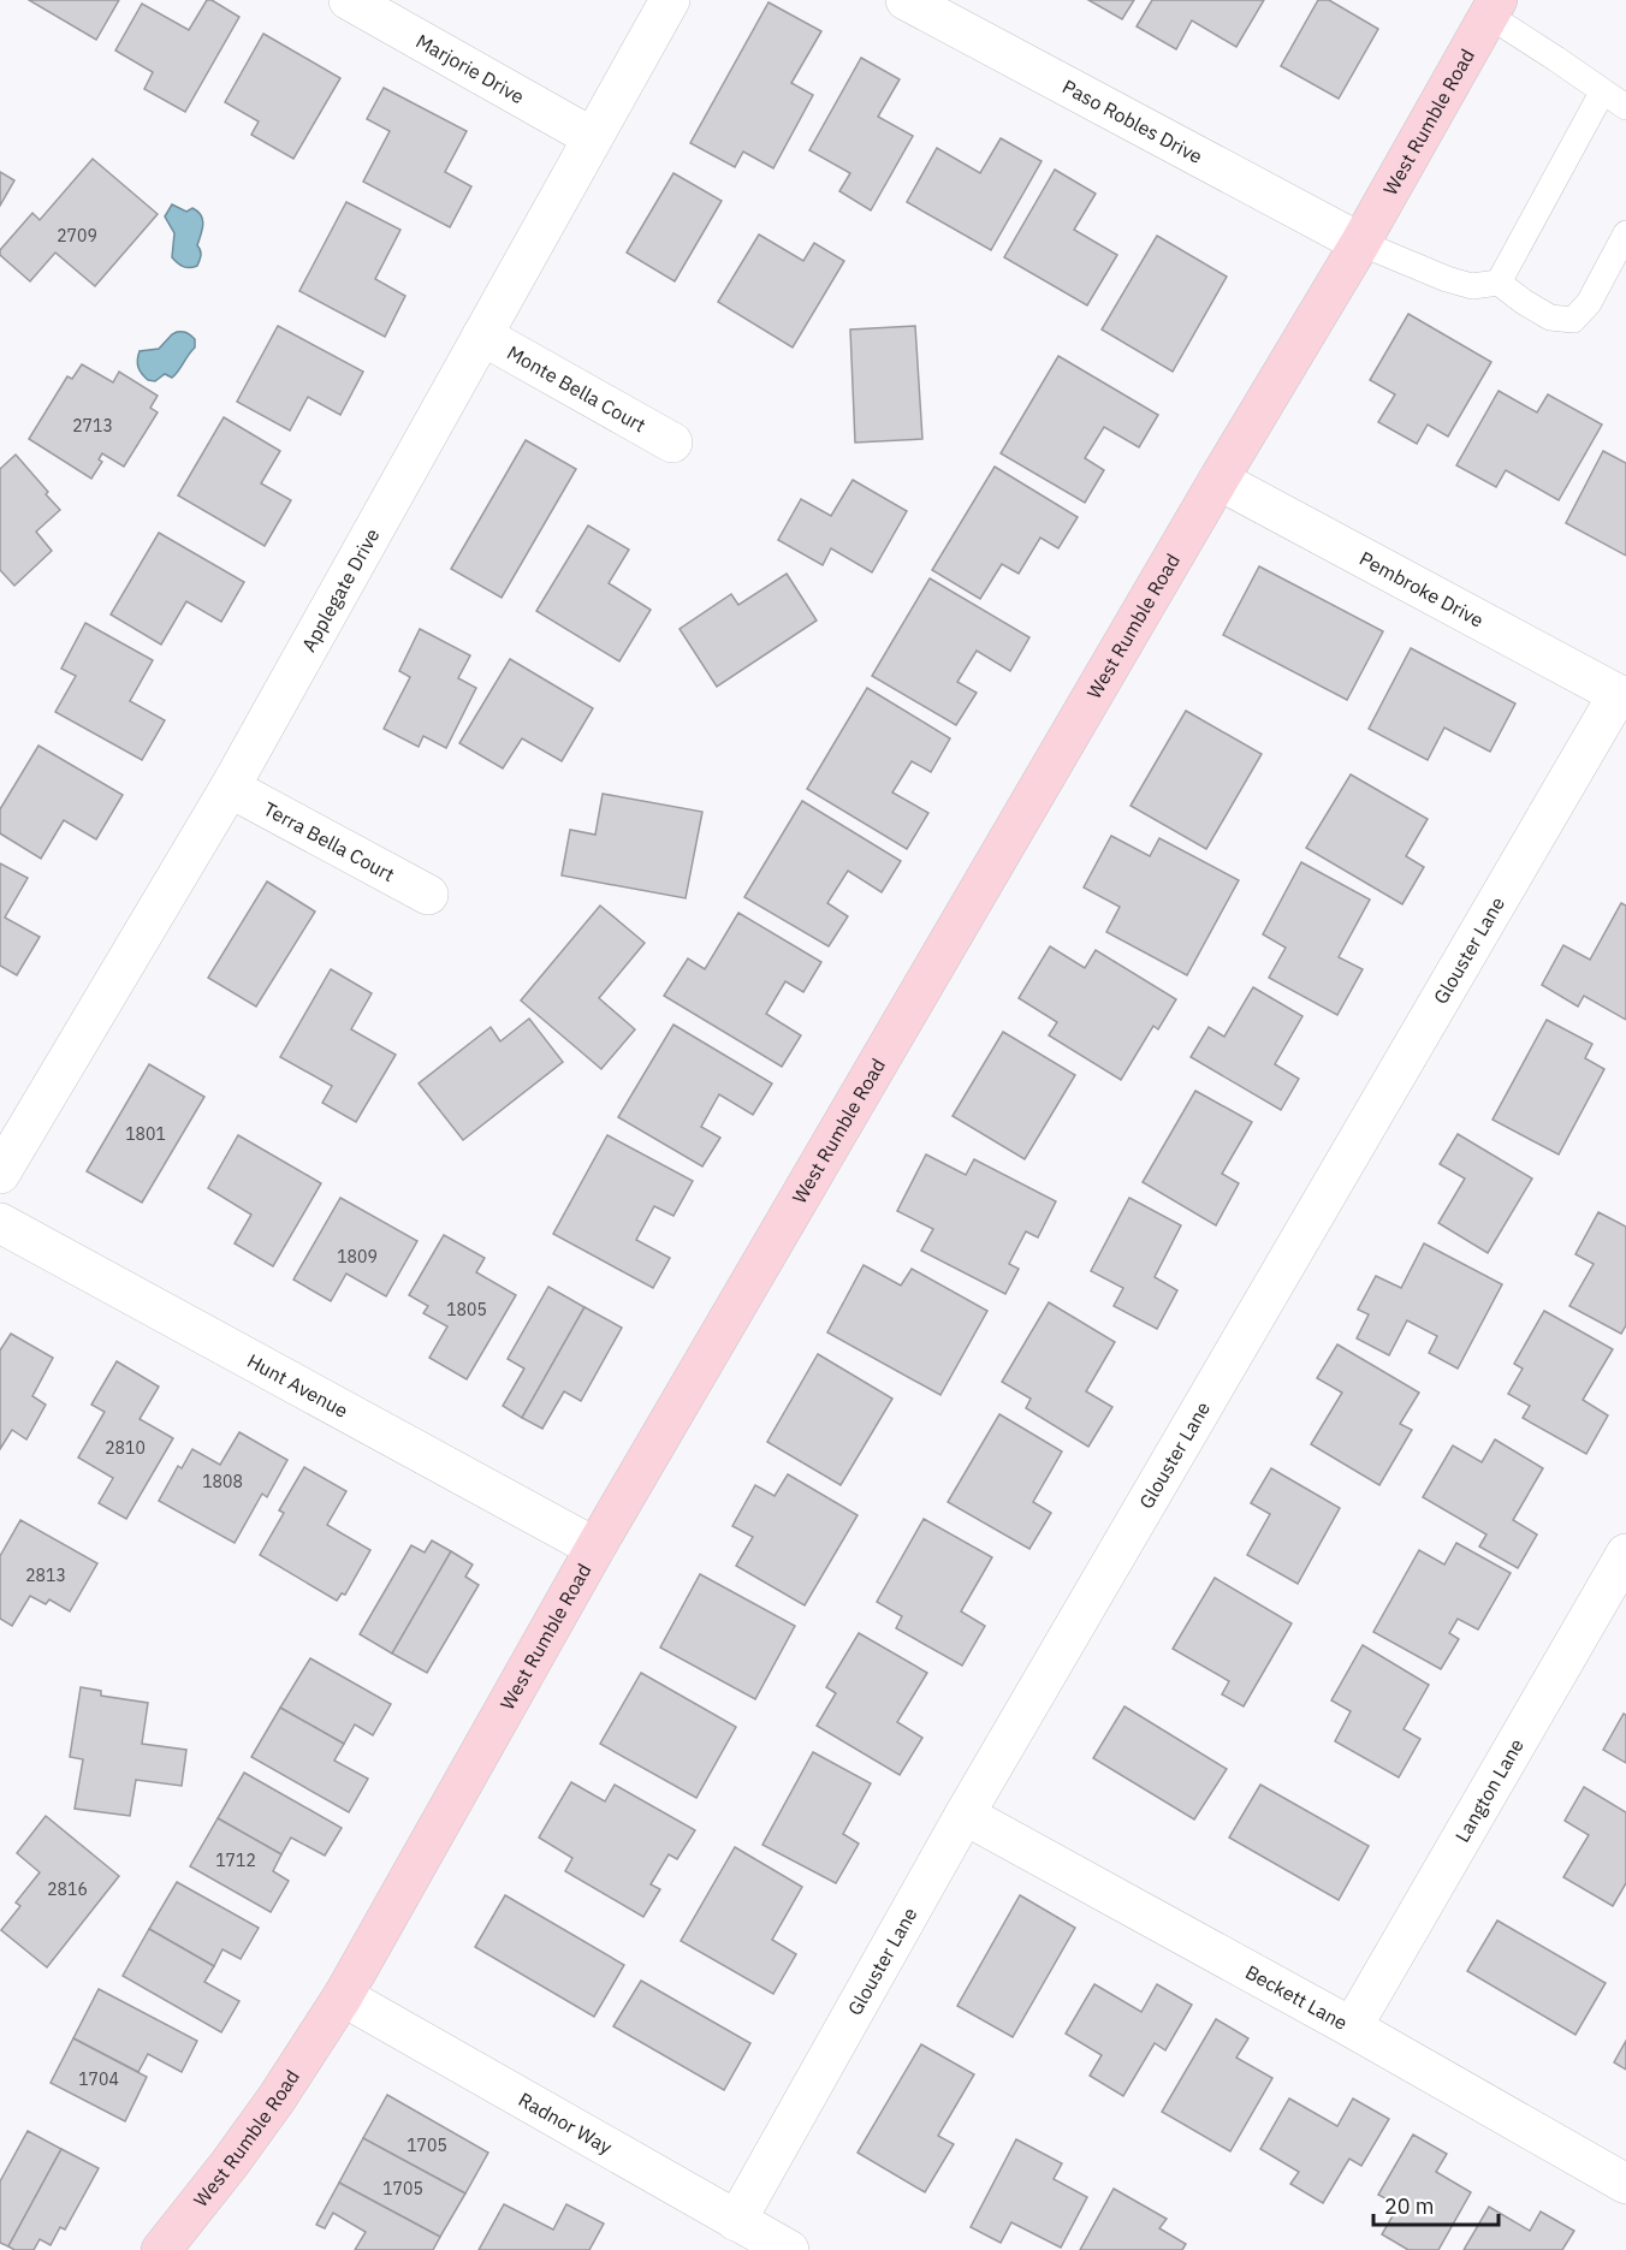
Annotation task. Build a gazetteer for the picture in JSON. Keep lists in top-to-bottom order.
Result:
{
  "streets": {
    "street": [
      "Marjorie Drive",
      "Paso Robles Drive",
      "West Rumble Road",
      "Monte Bella Court",
      "Applegate Drive",
      "Pembroke Drive",
      "Terra Bella Court",
      "Glouster Lane",
      "Hunt Avenue",
      "Langton Lane",
      "Beckett Lane",
      "Radnor Way"
    ]
  },
  "crossings": [
    ["Marjorie Drive", "Applegate Drive"],
    ["Paso Robles Drive", "West Rumble Road"],
    ["West Rumble Road", "Pembroke Drive"],
    ["West Rumble Road", "Hunt Avenue"],
    ["West Rumble Road", "Radnor Way"],
    ["Monte Bella Court", "Applegate Drive"],
    ["Applegate Drive", "Terra Bella Court"],
    ["Pembroke Drive", "Glouster Lane"],
    ["Glouster Lane", "Beckett Lane"],
    ["Glouster Lane", "Radnor Way"],
    ["Langton Lane", "Beckett Lane"]
  ],
  "house_numbers": [
    "2709",
    "2713",
    "1801",
    "1809",
    "1805",
    "2810",
    "1808",
    "2813",
    "1712",
    "2816",
    "1704",
    "1705",
    "1705"
  ],
  "scale_bar": "20 m"
}
